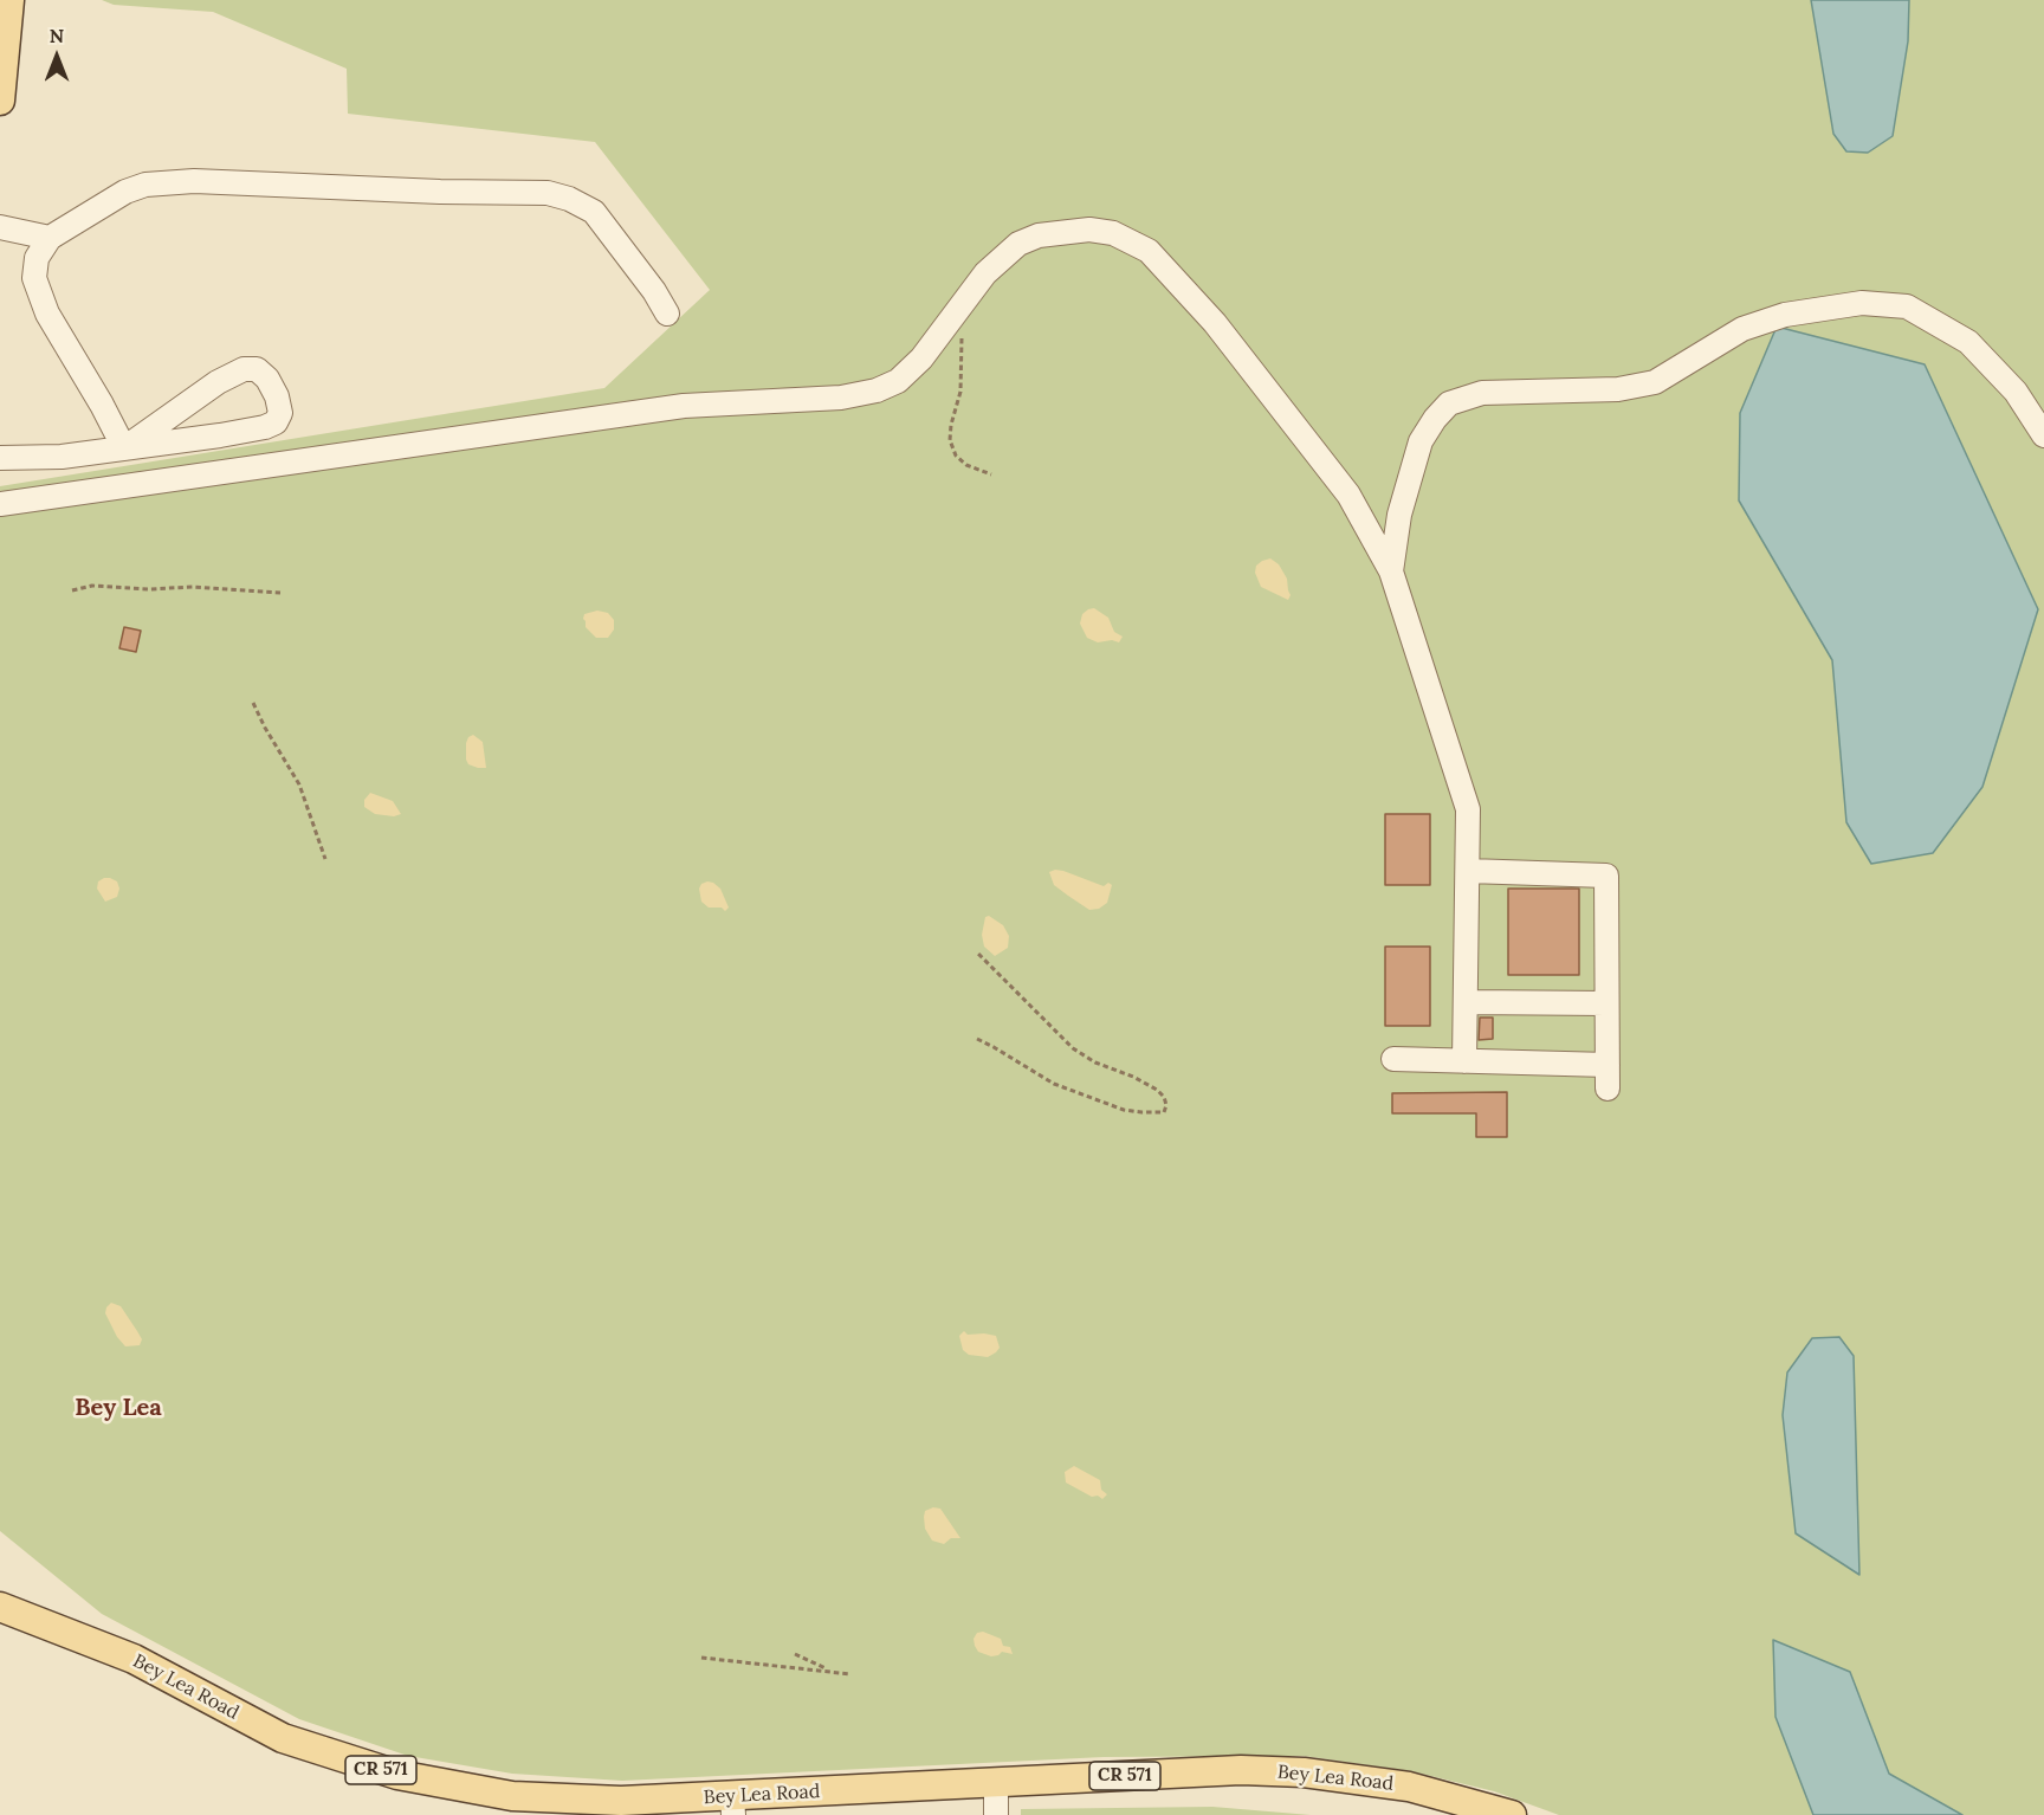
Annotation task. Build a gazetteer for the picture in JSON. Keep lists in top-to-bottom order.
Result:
{
  "streets": {
    "main road": ["Bey Lea Road", "CR 571"]
  },
  "districts": ["Bey Lea"],
  "north": "top"
}
